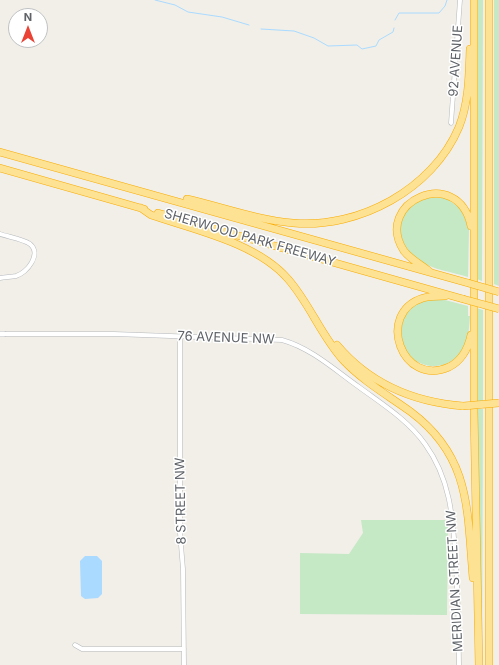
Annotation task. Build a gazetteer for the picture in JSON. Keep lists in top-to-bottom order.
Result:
{
  "streets": {
    "highway": ["SHERWOOD PARK FREEWAY"],
    "street": [
      "92 AVENUE",
      "76 AVENUE NW",
      "8 STREET NW",
      "MERIDIAN STREET NW"
    ]
  },
  "crossings": [
    ["76 AVENUE NW", "8 STREET NW"],
    ["76 AVENUE NW", "MERIDIAN STREET NW"]
  ],
  "north": "top"
}
